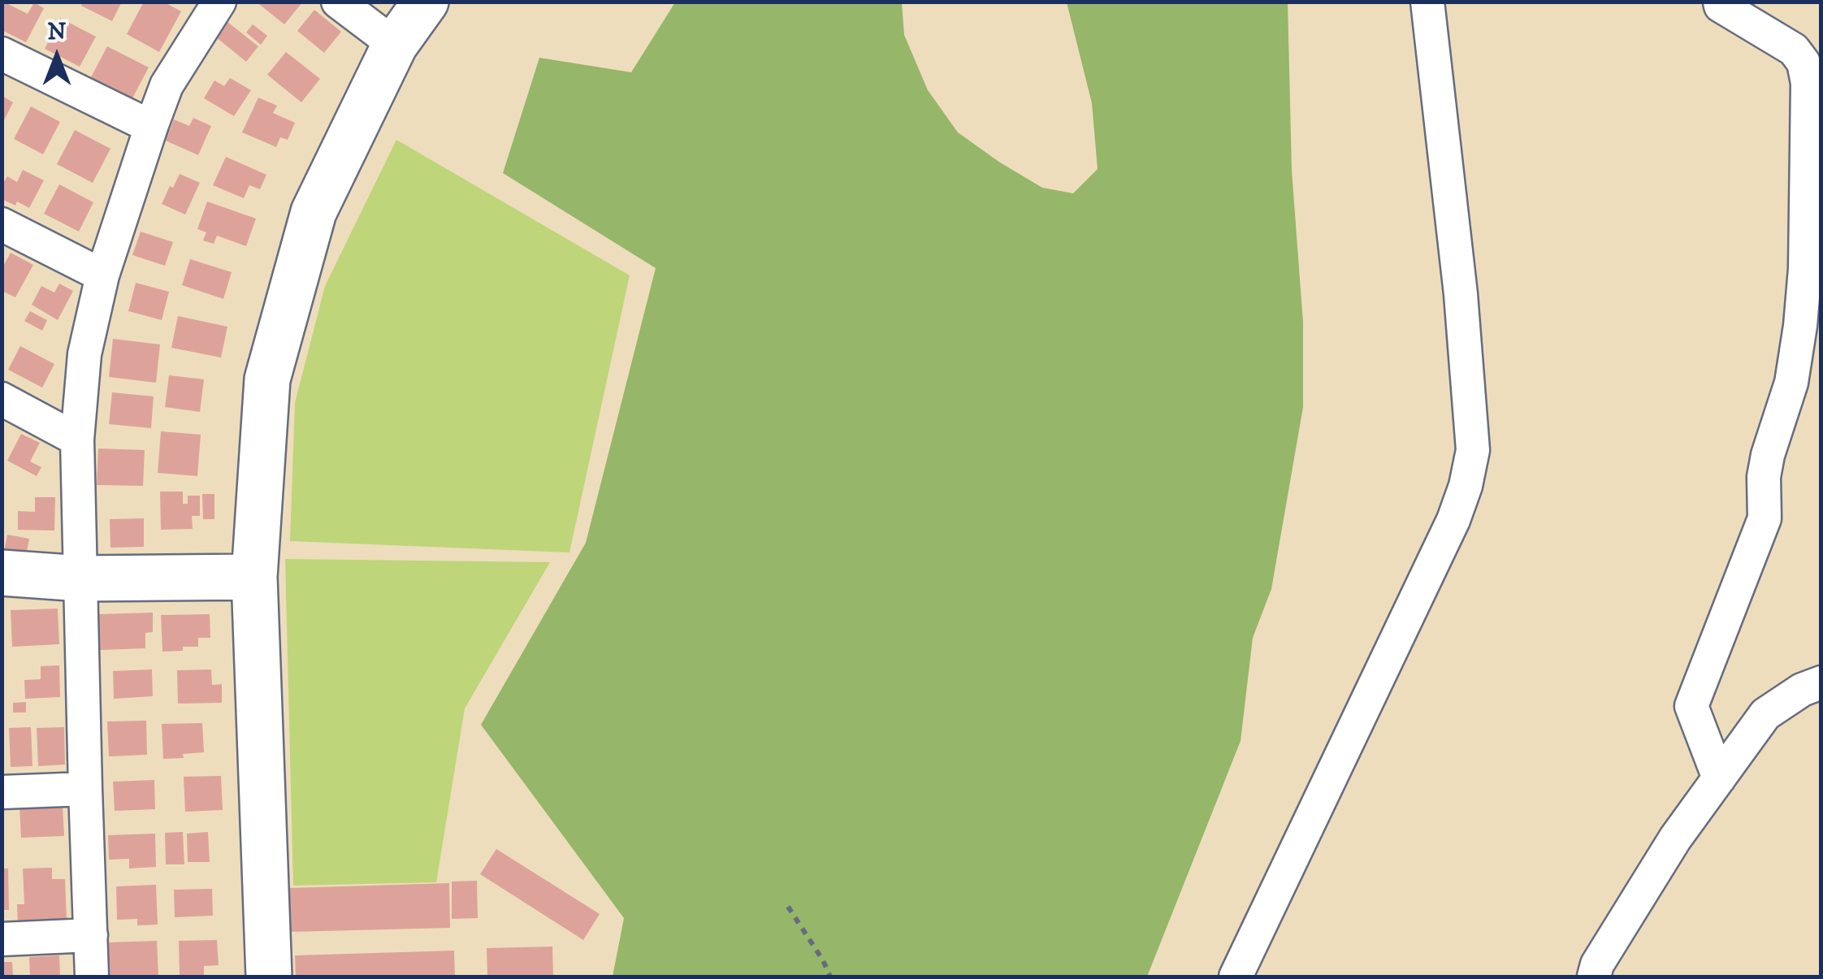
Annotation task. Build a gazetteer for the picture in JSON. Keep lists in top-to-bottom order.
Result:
{
  "north": "top"
}
